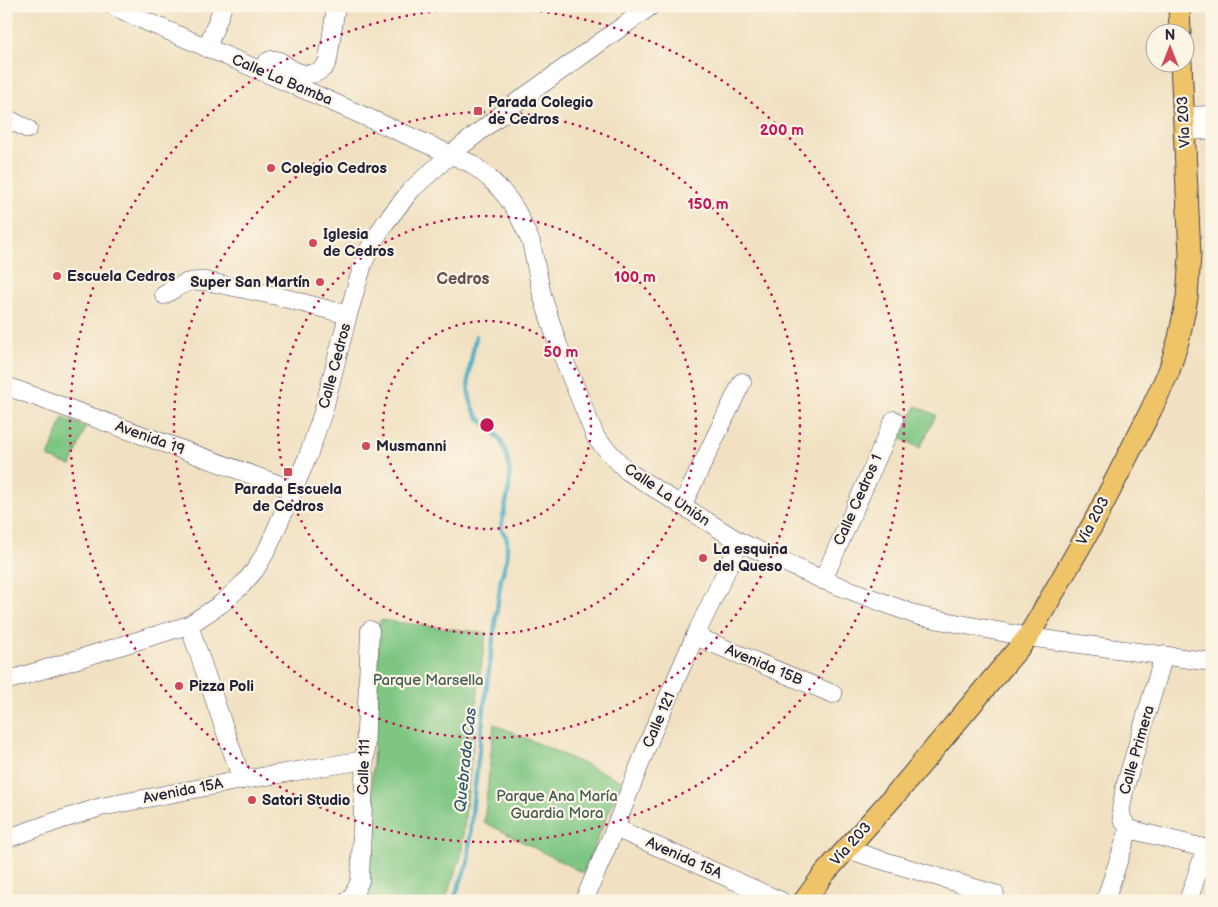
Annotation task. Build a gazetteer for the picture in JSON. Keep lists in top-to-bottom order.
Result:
{
  "streets": {
    "main road": ["Vía 203"],
    "street": [
      "Calle La Bamba",
      "Calle Cedros",
      "Avenida 19",
      "Calle La Unión",
      "Calle Cedros 1",
      "Avenida 15B",
      "Calle 121",
      "Calle Primera",
      "Calle 111",
      "Avenida 15A"
    ]
  },
  "crossings": [
    ["Calle La Bamba", "Calle Cedros"],
    ["Calle La Bamba", "Calle La Unión"],
    ["Vía 203", "Calle La Unión"],
    ["Calle Cedros", "Avenida 19"],
    ["Calle Cedros", "Calle La Unión"],
    ["Calle La Unión", "Calle Cedros 1"],
    ["Calle La Unión", "Calle 121"],
    ["Calle La Unión", "Calle Primera"],
    ["Avenida 15B", "Calle 121"],
    ["Calle 121", "Avenida 15A"],
    ["Calle 111", "Avenida 15A"]
  ],
  "districts": ["Cedros"],
  "water": ["Quebrada Cas"],
  "parks": ["Parque Marsella", "Parque Ana María Guardia Mora"],
  "places": {
    "transit": ["Parada Colegio de Cedros", "Parada Escuela de Cedros"],
    "other": [
      "Colegio Cedros",
      "Iglesia de Cedros",
      "Escuela Cedros",
      "Super San Martín",
      "Musmanni",
      "La esquina del Queso",
      "Pizza Poli",
      "Satori Studio"
    ]
  },
  "north": "top",
  "rings": [
    "200 m",
    "150 m",
    "100 m",
    "50 m"
  ]
}
